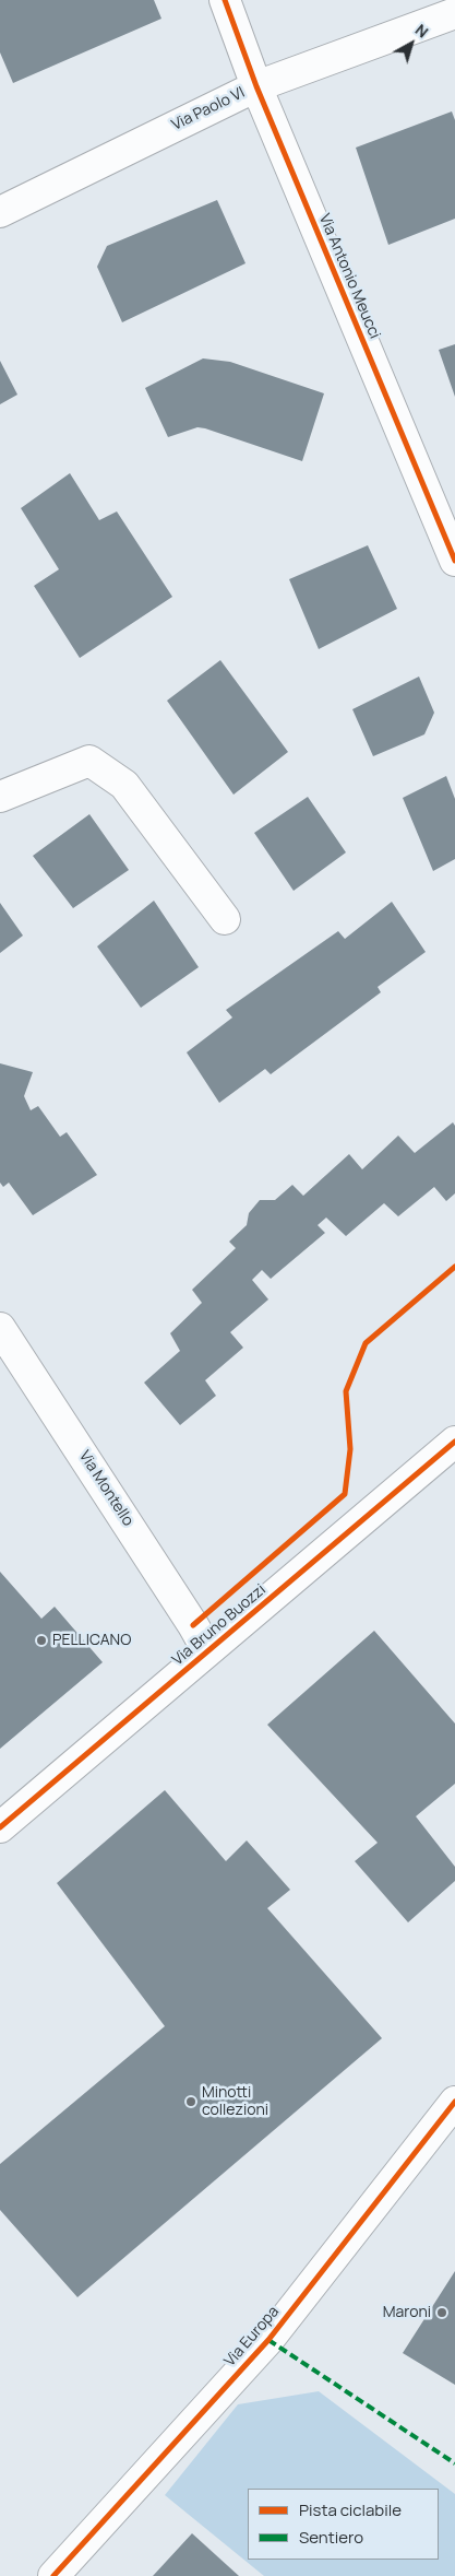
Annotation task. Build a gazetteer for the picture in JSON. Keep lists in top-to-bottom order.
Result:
{
  "streets": {
    "street": [
      "Via Paolo VI",
      "Via Antonio Meucci",
      "Via Montello",
      "Via Bruno Buozzi",
      "Via Europa"
    ]
  },
  "crossings": [
    ["Via Paolo VI", "Via Antonio Meucci"],
    ["Via Montello", "Via Bruno Buozzi"]
  ],
  "places": ["PELLICANO", "Minotti collezioni", "Maroni"],
  "legend": ["Pista ciclabile", "Sentiero"],
  "north": "top right"
}
